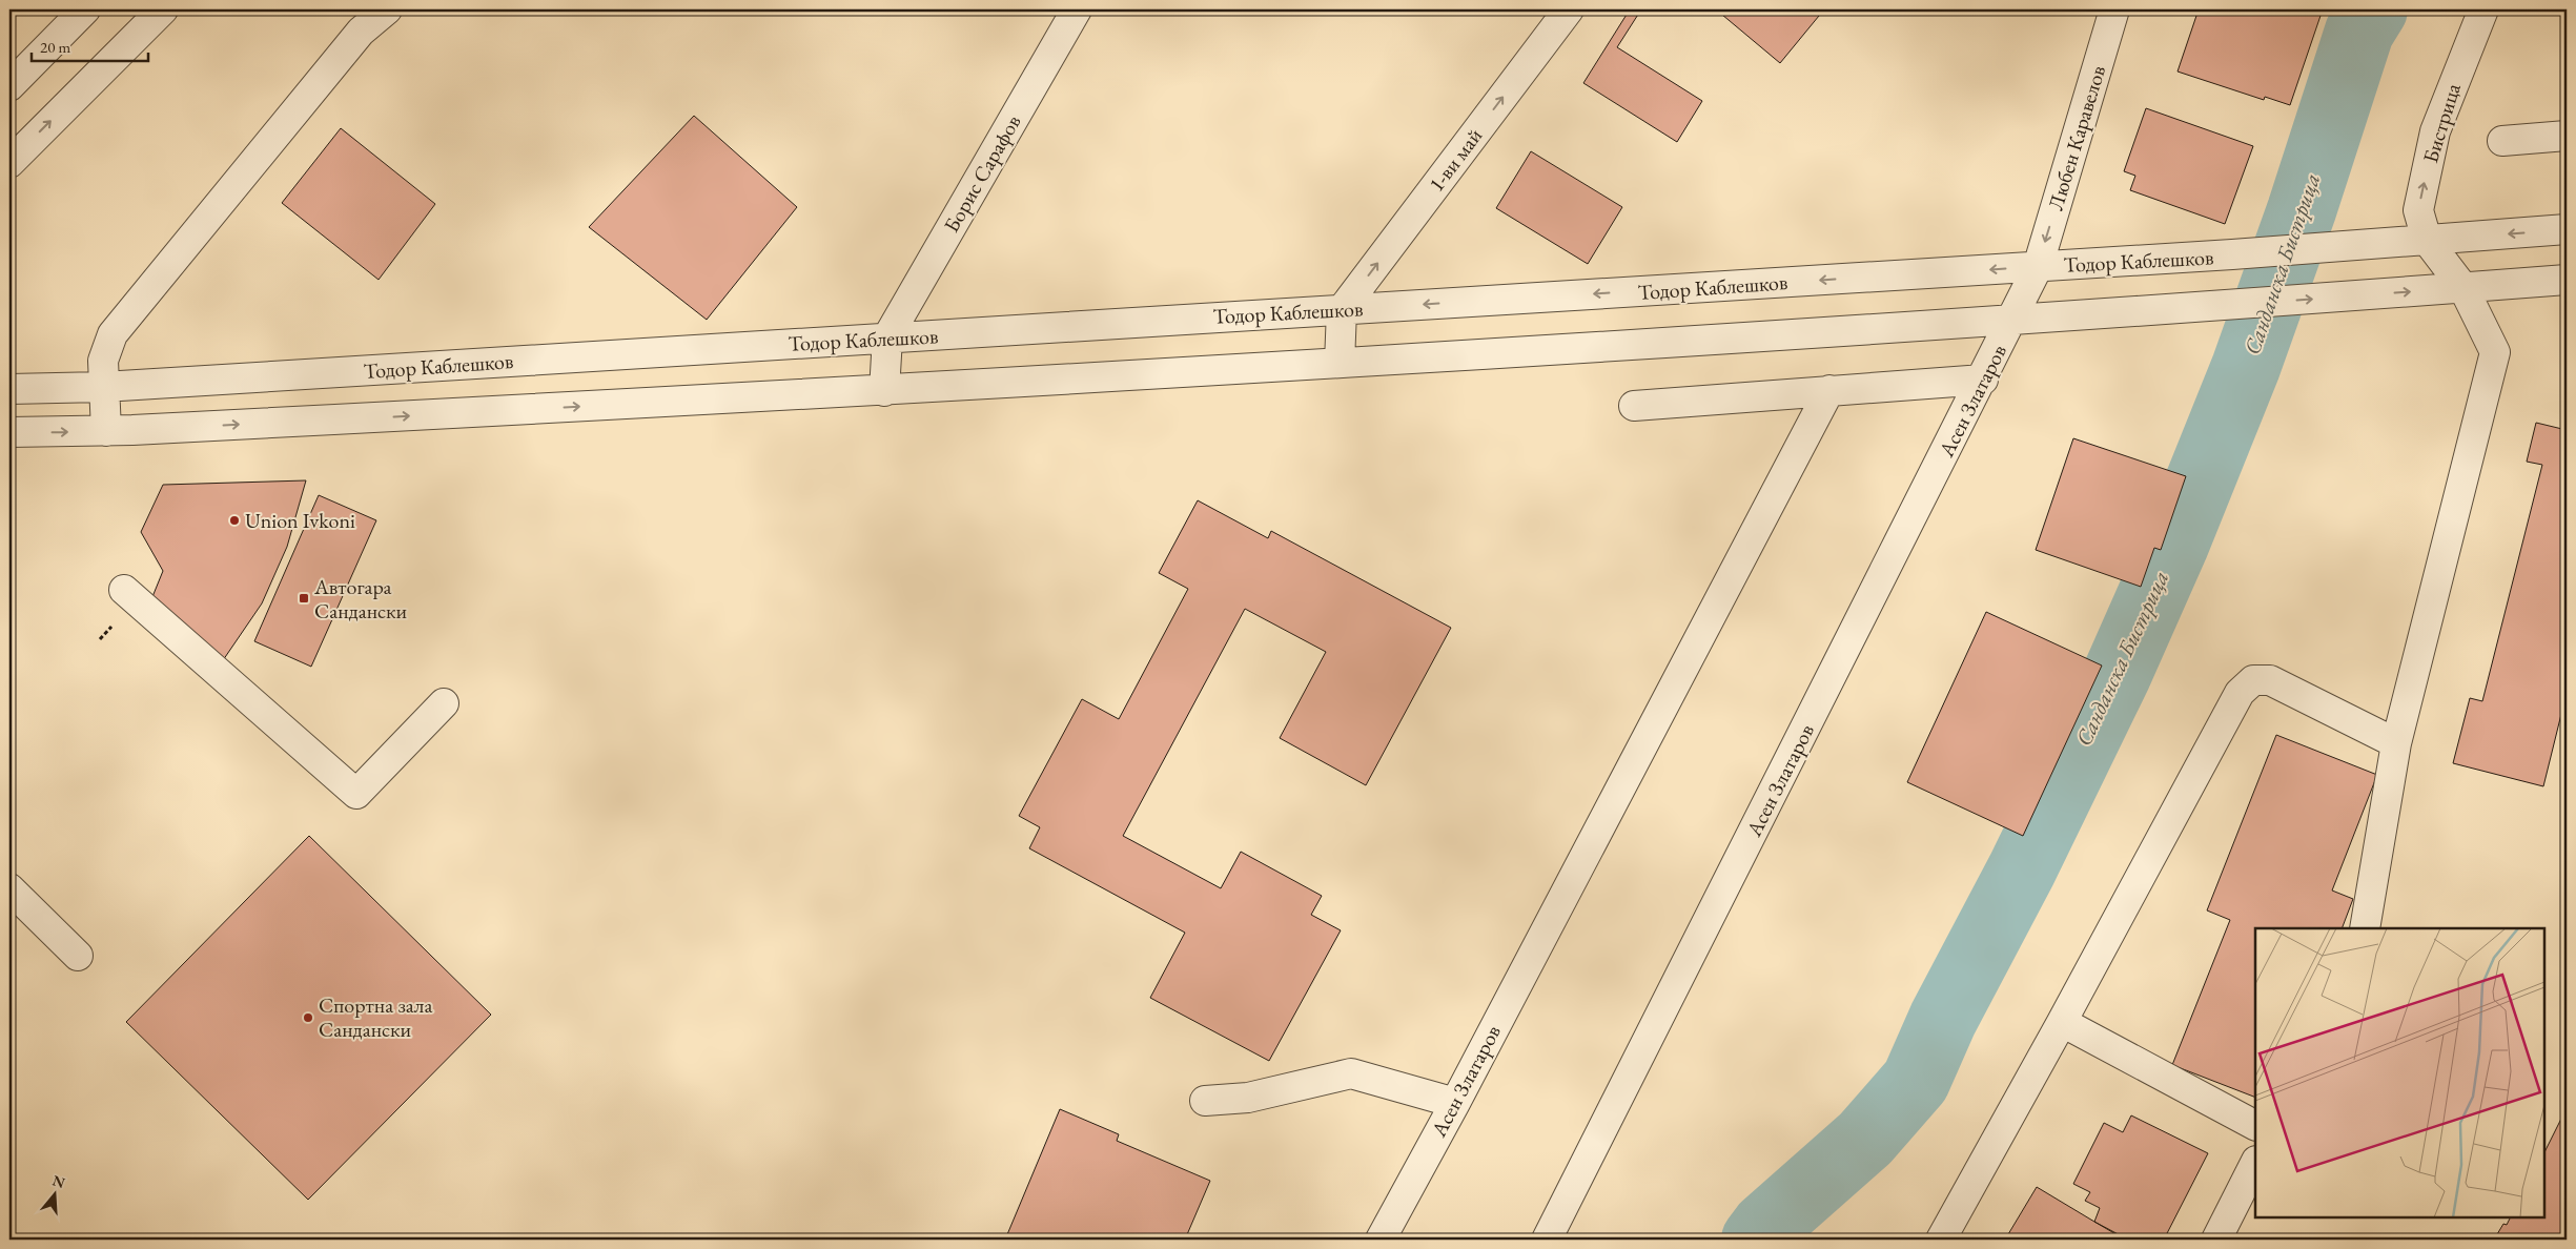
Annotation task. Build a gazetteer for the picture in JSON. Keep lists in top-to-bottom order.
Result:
{
  "streets": {
    "street": [
      "Бистрица",
      "Любен Каравелов",
      "1-ви май",
      "Борис Сарафов",
      "Тодор Каблешков",
      "Асен Златаров"
    ]
  },
  "crossings": [
    ["Бистрица", "Тодор Каблешков"],
    ["Любен Каравелов", "Тодор Каблешков"],
    ["Любен Каравелов", "Асен Златаров"],
    ["1-ви май", "Тодор Каблешков"],
    ["Борис Сарафов", "Тодор Каблешков"]
  ],
  "one_way": ["Бистрица", "Любен Каравелов", "1-ви май"],
  "water": ["Санданска Бистрица"],
  "places": {
    "other": ["Union Ivkoni", "Спортна зала Сандански"],
    "transit": ["Автогара Сандански"]
  },
  "scale_bar": "20 m",
  "north": "top"
}
